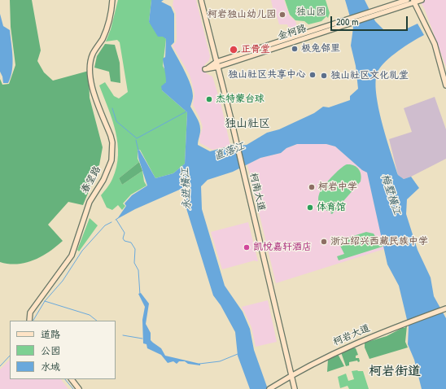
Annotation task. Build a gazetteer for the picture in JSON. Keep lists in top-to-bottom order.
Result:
{
  "streets": {
    "street": [
      "金柯路",
      "春望路",
      "柯南大道",
      "柯岩大道"
    ]
  },
  "crossings": [
    ["金柯路", "柯南大道"],
    ["柯南大道", "柯岩大道"]
  ],
  "districts": ["独山社区", "柯岩街道"],
  "water": ["直落江", "永进横江", "梅墅横江"],
  "parks": ["独山园"],
  "places": [
    "柯岩独山幼儿园",
    "极兔邻里",
    "正骨堂",
    "独山社区共享中心",
    "独山社区文化礼堂",
    "杰特蒙台球",
    "柯岩中学",
    "体育馆",
    "浙江绍兴西藏民族中学",
    "凯悦嘉轩酒店"
  ],
  "legend": ["道路", "公园", "水域"],
  "scale_bar": "200 m"
}
